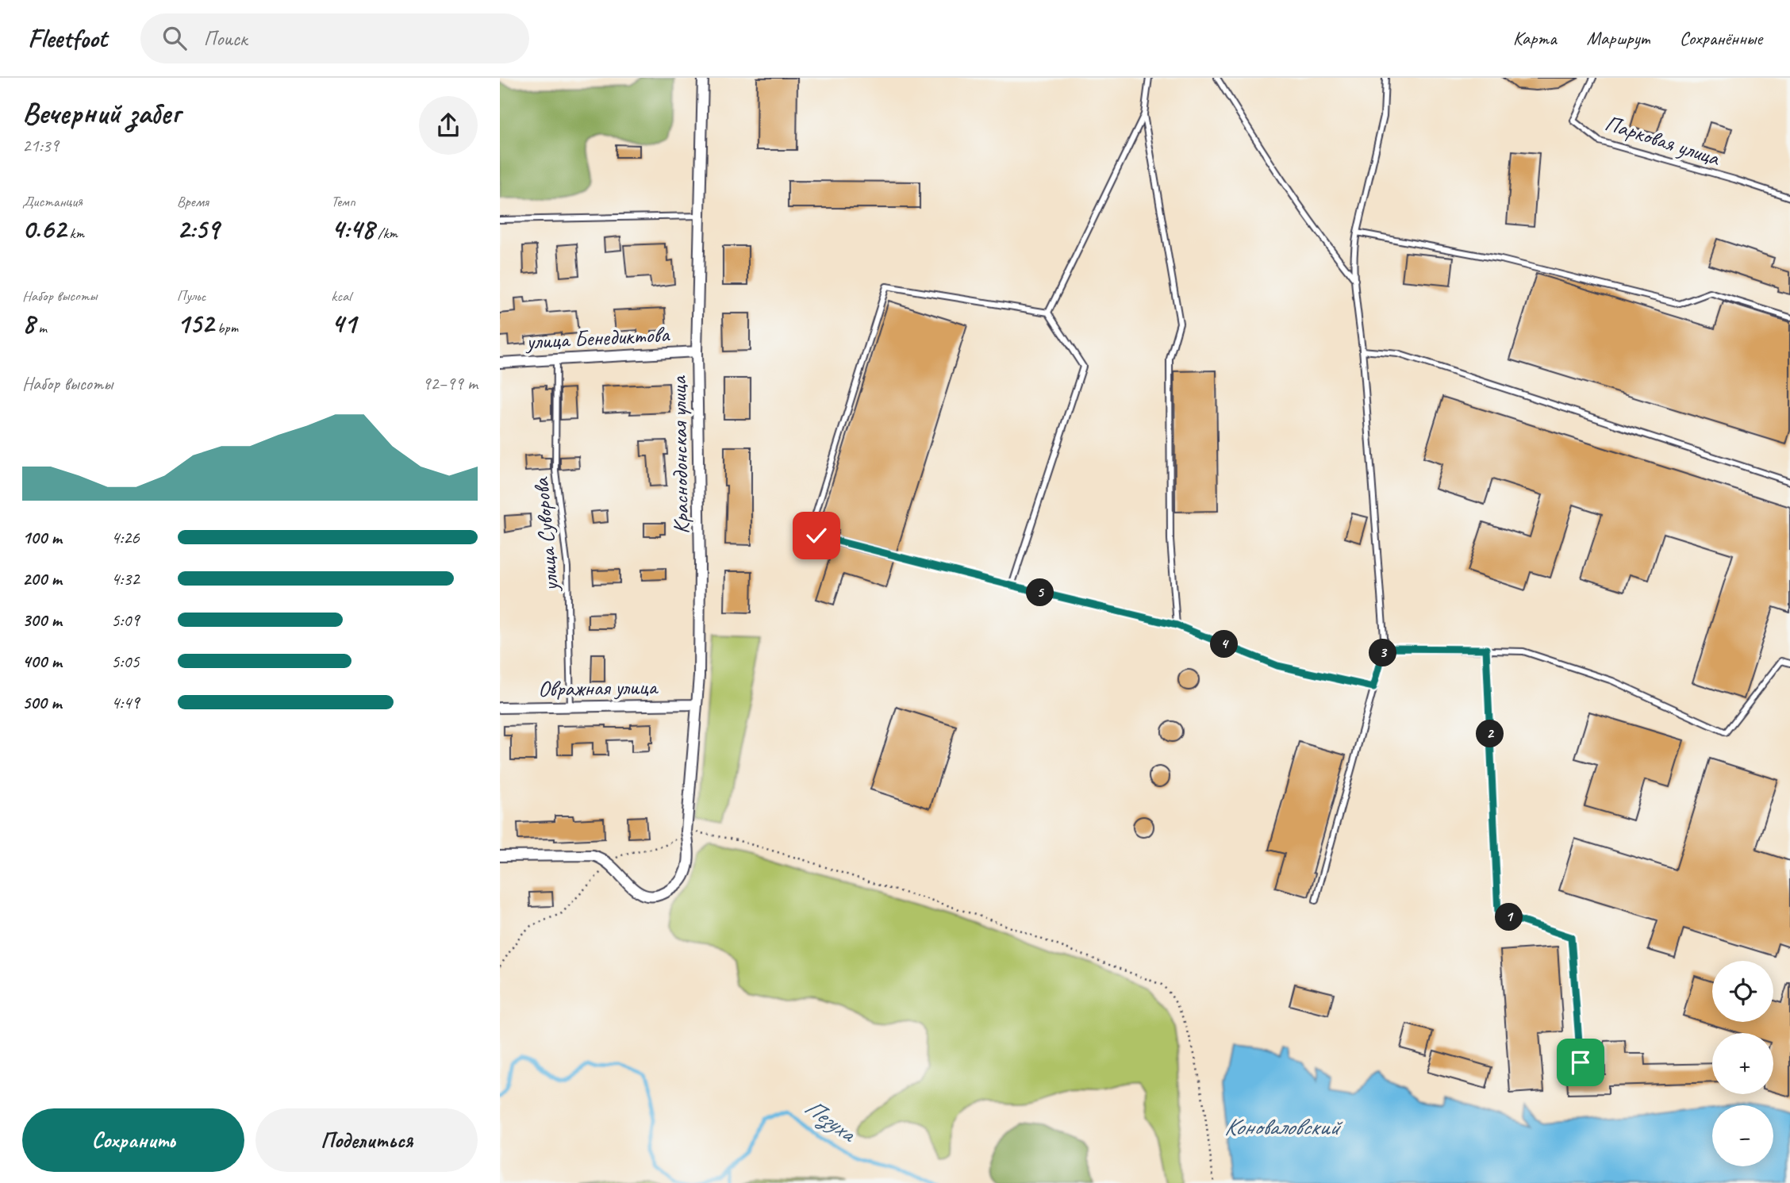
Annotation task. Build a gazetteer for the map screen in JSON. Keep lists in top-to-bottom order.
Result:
{
  "streets": {
    "street": ["улица Бенедиктова", "Краснодонская улица", "Овражная улица"],
    "lane": ["Парковая улица", "улица Суворова"]
  },
  "crossings": [
    ["улица Бенедиктова", "Краснодонская улица"],
    ["улица Бенедиктова", "улица Суворова"],
    ["Краснодонская улица", "Овражная улица"],
    ["улица Суворова", "Овражная улица"]
  ],
  "water": ["Пезуха", "Коноваловский"],
  "page": {
    "header": "Fleetfoot",
    "search": "Поиск",
    "nav": ["Карта", "Маршрут", "Сохранённые"],
    "heading": ["Вечерний забег", "21:39"],
    "stats": [
      ["Дистанция", "0.62 km"],
      ["Время", "2:59"],
      ["Темп", "4:48 /km"],
      ["Набор высоты", "8 m"],
      ["Пульс", "152 bpm"],
      ["kcal", "41"]
    ],
    "chart": ["Набор высоты", "92–99 m"],
    "list": [
      {
        "name": "100 m",
        "note": "4:26"
      },
      {
        "name": "200 m",
        "note": "4:32"
      },
      {
        "name": "300 m",
        "note": "5:09"
      },
      {
        "name": "400 m",
        "note": "5:05"
      },
      {
        "name": "500 m",
        "note": "4:49"
      }
    ],
    "pins": [
      "5",
      "4",
      "3",
      "2",
      "1"
    ],
    "map_buttons": ["+", "−"],
    "buttons": ["Сохранить", "Поделиться"]
  }
}
